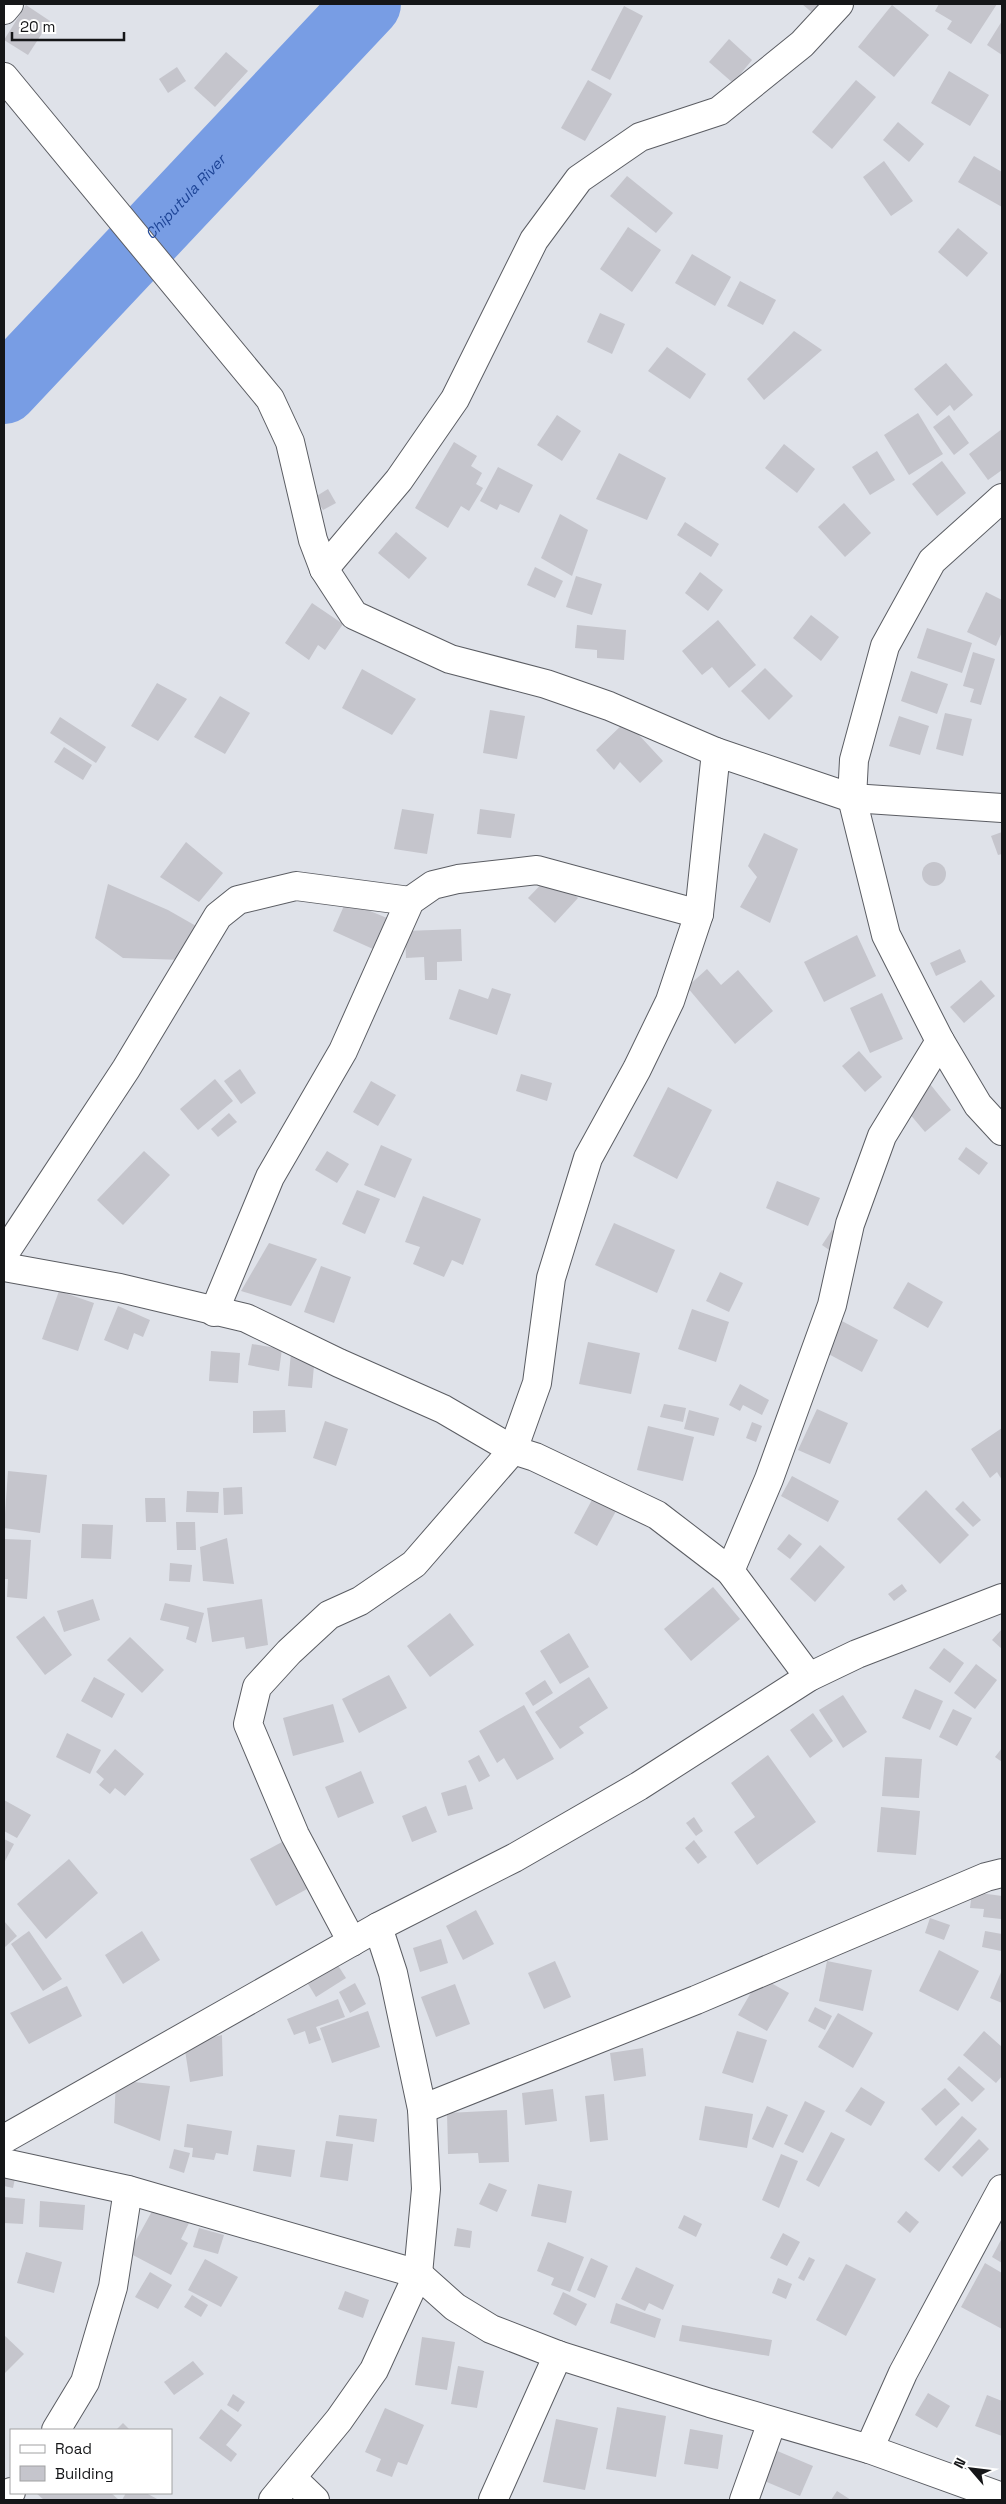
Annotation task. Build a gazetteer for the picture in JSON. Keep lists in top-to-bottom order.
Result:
{
  "water": ["Chiputula River"],
  "legend": ["Road", "Building"],
  "scale_bar": "20 m",
  "north": "top left"
}
